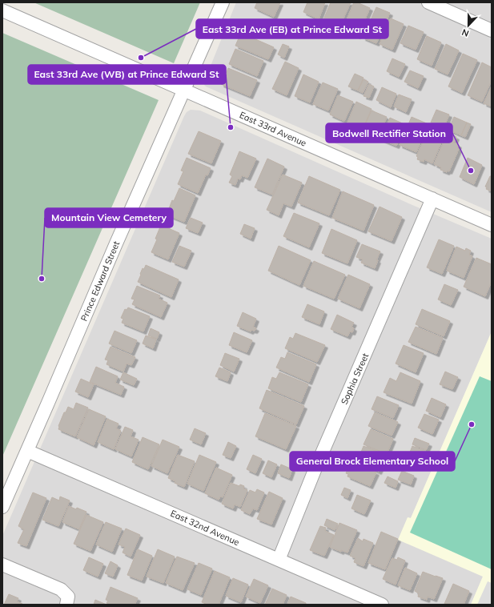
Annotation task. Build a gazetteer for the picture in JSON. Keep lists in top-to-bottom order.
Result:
{
  "streets": {
    "street": [
      "East 33rd Avenue",
      "Prince Edward Street",
      "Sophia Street",
      "East 32nd Avenue"
    ]
  },
  "crossings": [
    ["East 33rd Avenue", "Prince Edward Street"],
    ["East 33rd Avenue", "Sophia Street"],
    ["Prince Edward Street", "East 32nd Avenue"],
    ["Sophia Street", "East 32nd Avenue"]
  ],
  "places": [
    "East 33rd Ave (EB) at Prince Edward St",
    "East 33rd Ave (WB) at Prince Edward St",
    "Bodwell Rectifier Station",
    "Mountain View Cemetery",
    "General Brock Elementary School"
  ],
  "north": "bottom"
}
